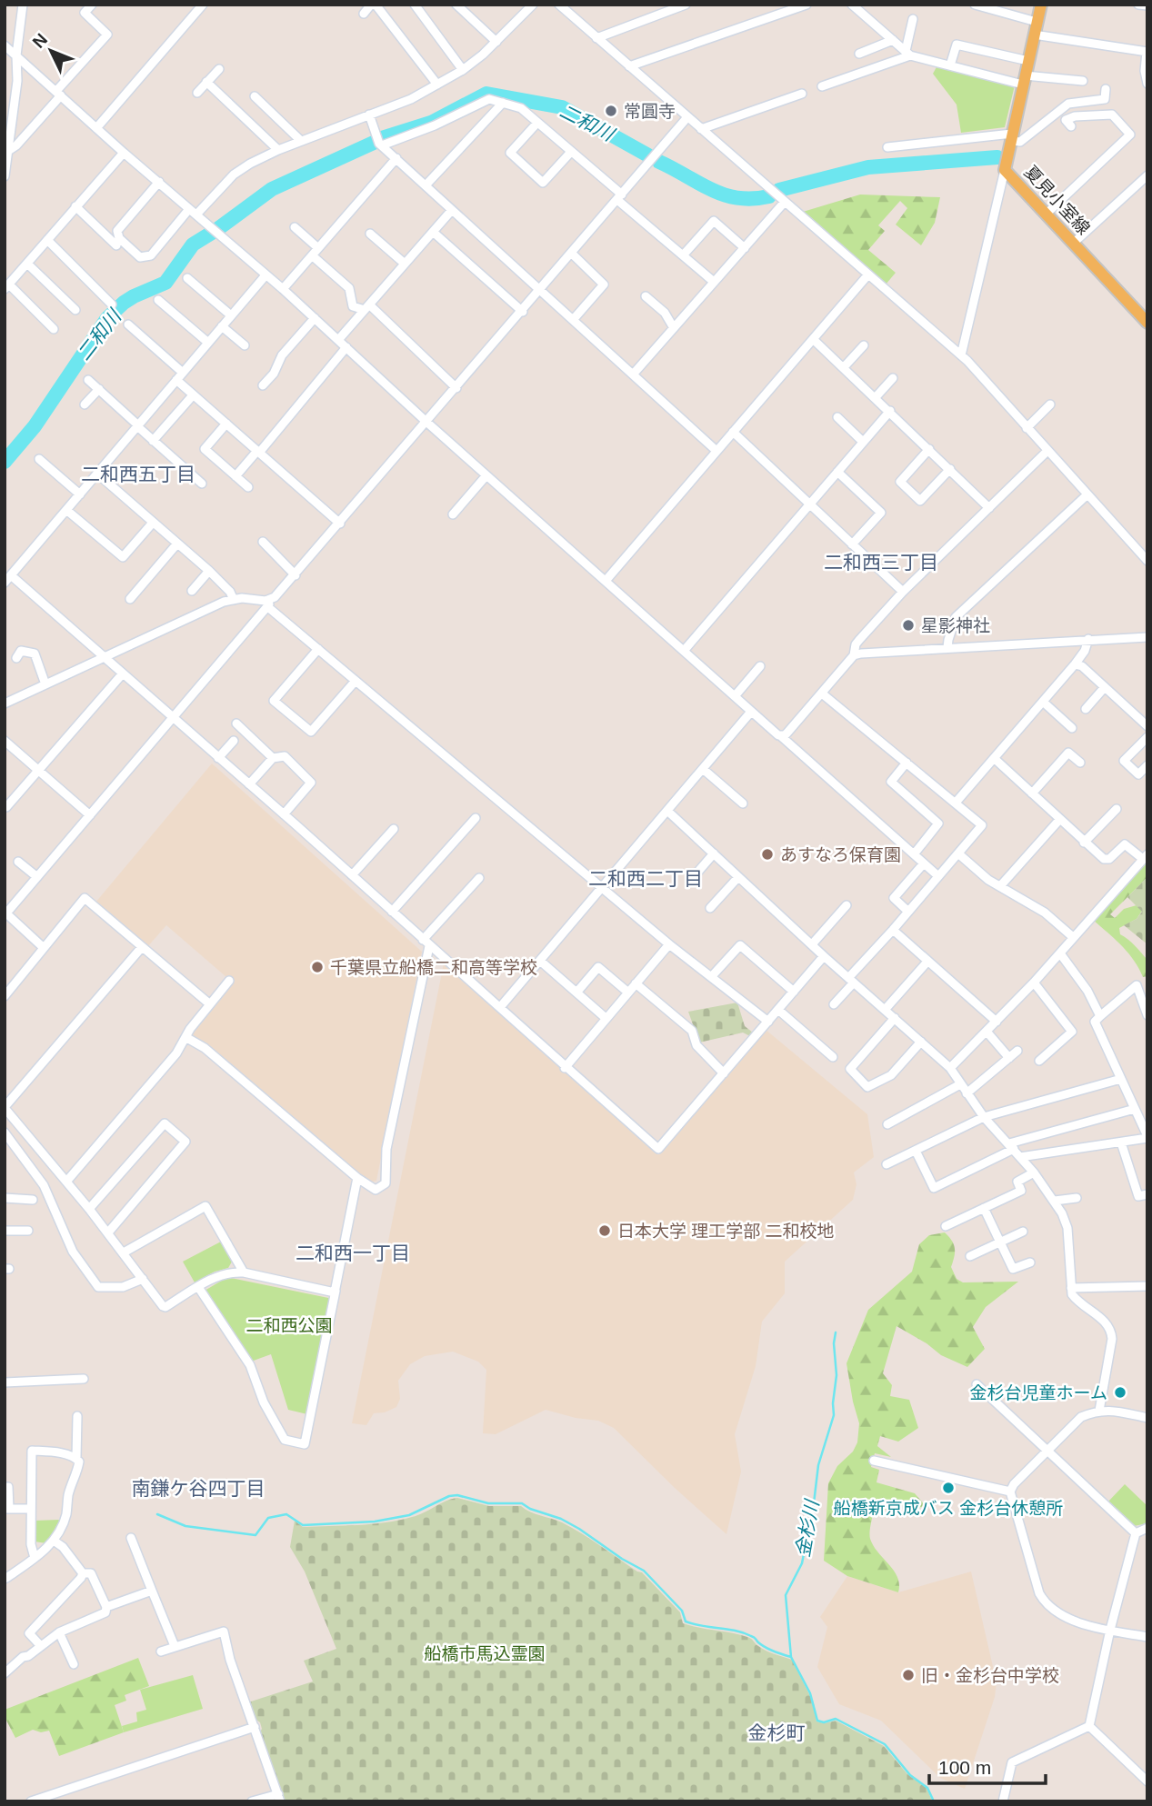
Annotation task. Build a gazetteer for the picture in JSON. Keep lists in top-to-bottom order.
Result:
{
  "streets": {
    "main road": ["夏見小室線"]
  },
  "districts": [
    "二和西五丁目",
    "二和西三丁目",
    "二和西二丁目",
    "二和西一丁目",
    "南鎌ケ谷四丁目",
    "金杉町"
  ],
  "water": ["二和川", "金杉川"],
  "parks": ["二和西公園", "船橋市馬込霊園"],
  "places": [
    "常圓寺",
    "星影神社",
    "あすなろ保育園",
    "千葉県立船橋二和高等学校",
    "日本大学 理工学部 二和校地",
    "金杉台児童ホーム",
    "船橋新京成バス 金杉台休憩所",
    "旧・金杉台中学校"
  ],
  "scale_bar": "100 m",
  "north": "top left"
}
